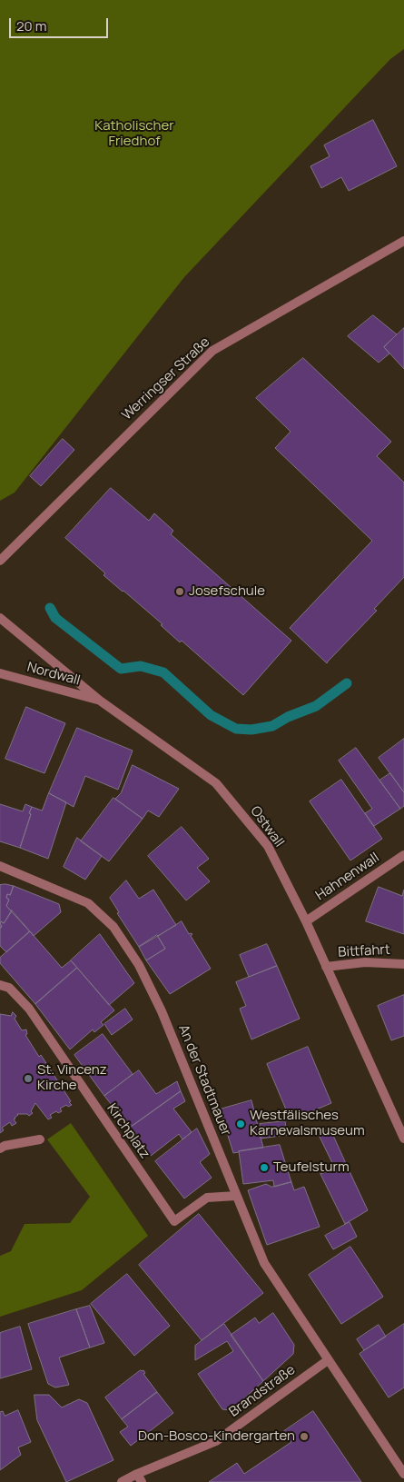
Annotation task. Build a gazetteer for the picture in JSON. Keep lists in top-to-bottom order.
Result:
{
  "streets": {
    "street": [
      "Werringser Straße",
      "Nordwall",
      "Ostwall",
      "Hahnenwall",
      "Bittfahrt",
      "An der Stadtmauer",
      "Kirchplatz",
      "Brandstraße"
    ]
  },
  "crossings": [
    ["Nordwall", "Ostwall"],
    ["Ostwall", "Hahnenwall"],
    ["Ostwall", "Bittfahrt"],
    ["An der Stadtmauer", "Kirchplatz"],
    ["An der Stadtmauer", "Brandstraße"]
  ],
  "parks": ["Katholischer Friedhof"],
  "places": [
    "Josefschule",
    "St. Vincenz Kirche",
    "Westfälisches Karnevalsmuseum",
    "Teufelsturm",
    "Don-Bosco-Kindergarten"
  ],
  "scale_bar": "20 m"
}
